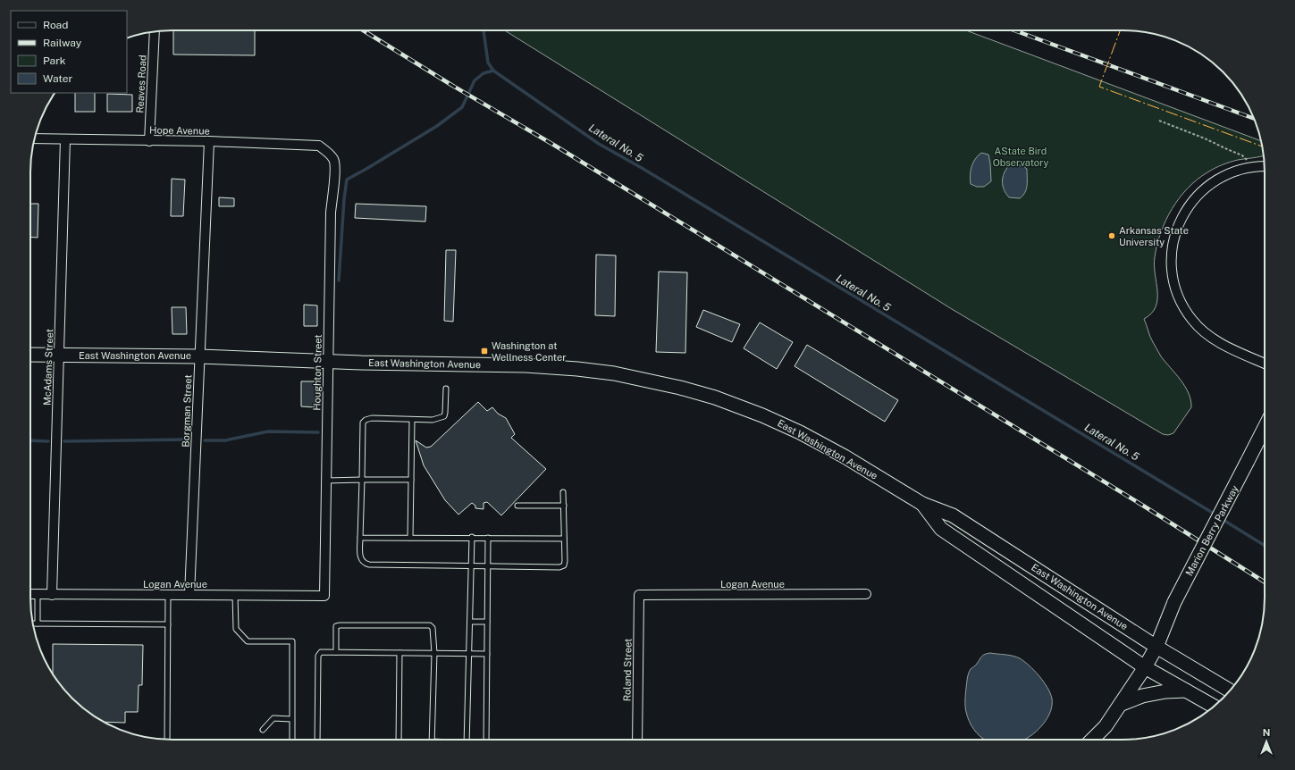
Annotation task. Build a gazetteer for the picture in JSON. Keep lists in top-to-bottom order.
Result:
{
  "streets": {
    "street": [
      "Reaves Road",
      "Hope Avenue",
      "East Washington Avenue",
      "McAdams Street",
      "Houghton Street",
      "Borgman Street",
      "Marion Berry Parkway",
      "Logan Avenue",
      "Roland Street"
    ]
  },
  "crossings": [
    ["Reaves Road", "Hope Avenue"],
    ["Hope Avenue", "McAdams Street"],
    ["Hope Avenue", "Houghton Street"],
    ["Hope Avenue", "Borgman Street"],
    ["East Washington Avenue", "McAdams Street"],
    ["East Washington Avenue", "Houghton Street"],
    ["East Washington Avenue", "Borgman Street"],
    ["East Washington Avenue", "Marion Berry Parkway"],
    ["McAdams Street", "Logan Avenue"],
    ["Houghton Street", "Logan Avenue"],
    ["Borgman Street", "Logan Avenue"],
    ["Logan Avenue", "Roland Street"]
  ],
  "water": ["Lateral No. 5"],
  "parks": ["AState Bird Observatory"],
  "places": {
    "other": ["Arkansas State University"],
    "transit": ["Washington at Wellness Center"]
  },
  "legend": [
    "Road",
    "Railway",
    "Park",
    "Water"
  ],
  "north": "top"
}
